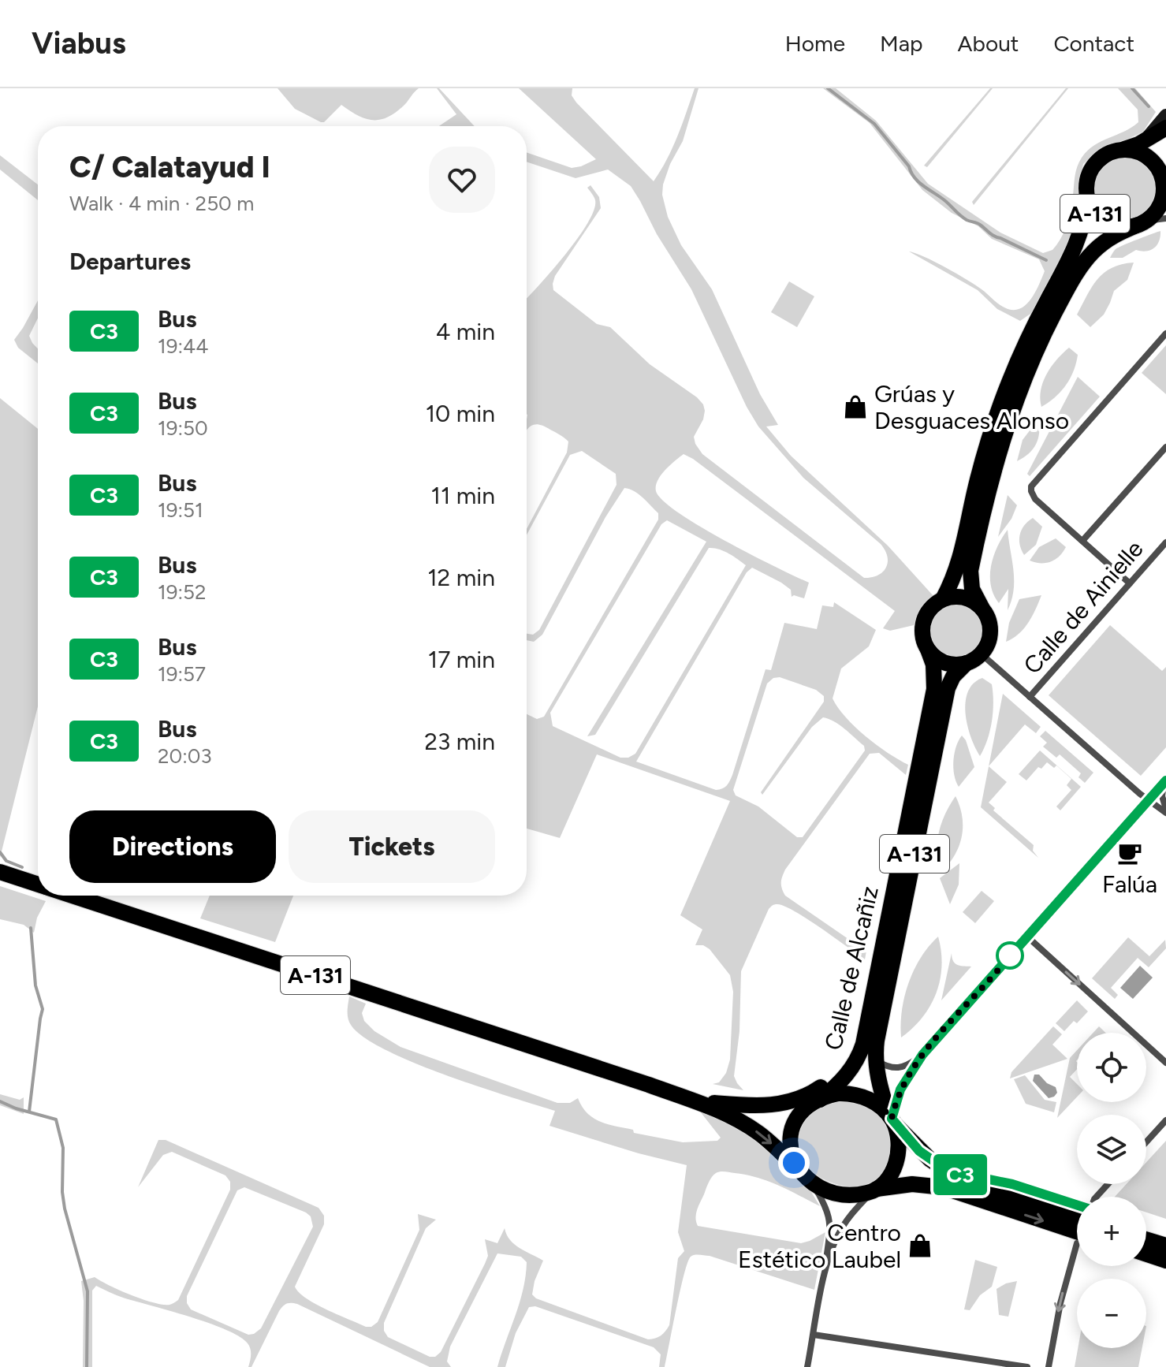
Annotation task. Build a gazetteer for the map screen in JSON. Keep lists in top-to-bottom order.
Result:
{
  "streets": {
    "main road": ["A-131", "Calle de Alcañiz"],
    "street": ["Calle de Ainielle"]
  },
  "crossings": [
    ["A-131", "Calle de Alcañiz"]
  ],
  "places": {
    "shop": ["Grúas y Desguaces Alonso", "Centro Estético Laubel"],
    "cafe": ["Falúa"]
  },
  "lines": ["bus line C3"],
  "page": {
    "header": "Viabus",
    "nav": [
      "Home",
      "Map",
      "About",
      "Contact"
    ],
    "on_map": "C3",
    "heading": [
      ["C/ Calatayud I", "Walk · 4 min · 250 m"],
      "Departures"
    ],
    "list": [
      {
        "mark": "C3",
        "name": "Bus",
        "note": "19:44",
        "value": "4 min"
      },
      {
        "mark": "C3",
        "name": "Bus",
        "note": "19:50",
        "value": "10 min"
      },
      {
        "mark": "C3",
        "name": "Bus",
        "note": "19:51",
        "value": "11 min"
      },
      {
        "mark": "C3",
        "name": "Bus",
        "note": "19:52",
        "value": "12 min"
      },
      {
        "mark": "C3",
        "name": "Bus",
        "note": "19:57",
        "value": "17 min"
      },
      {
        "mark": "C3",
        "name": "Bus",
        "note": "20:03",
        "value": "23 min"
      }
    ],
    "buttons": ["Directions", "Tickets"],
    "map_buttons": ["+", "−"]
  }
}
